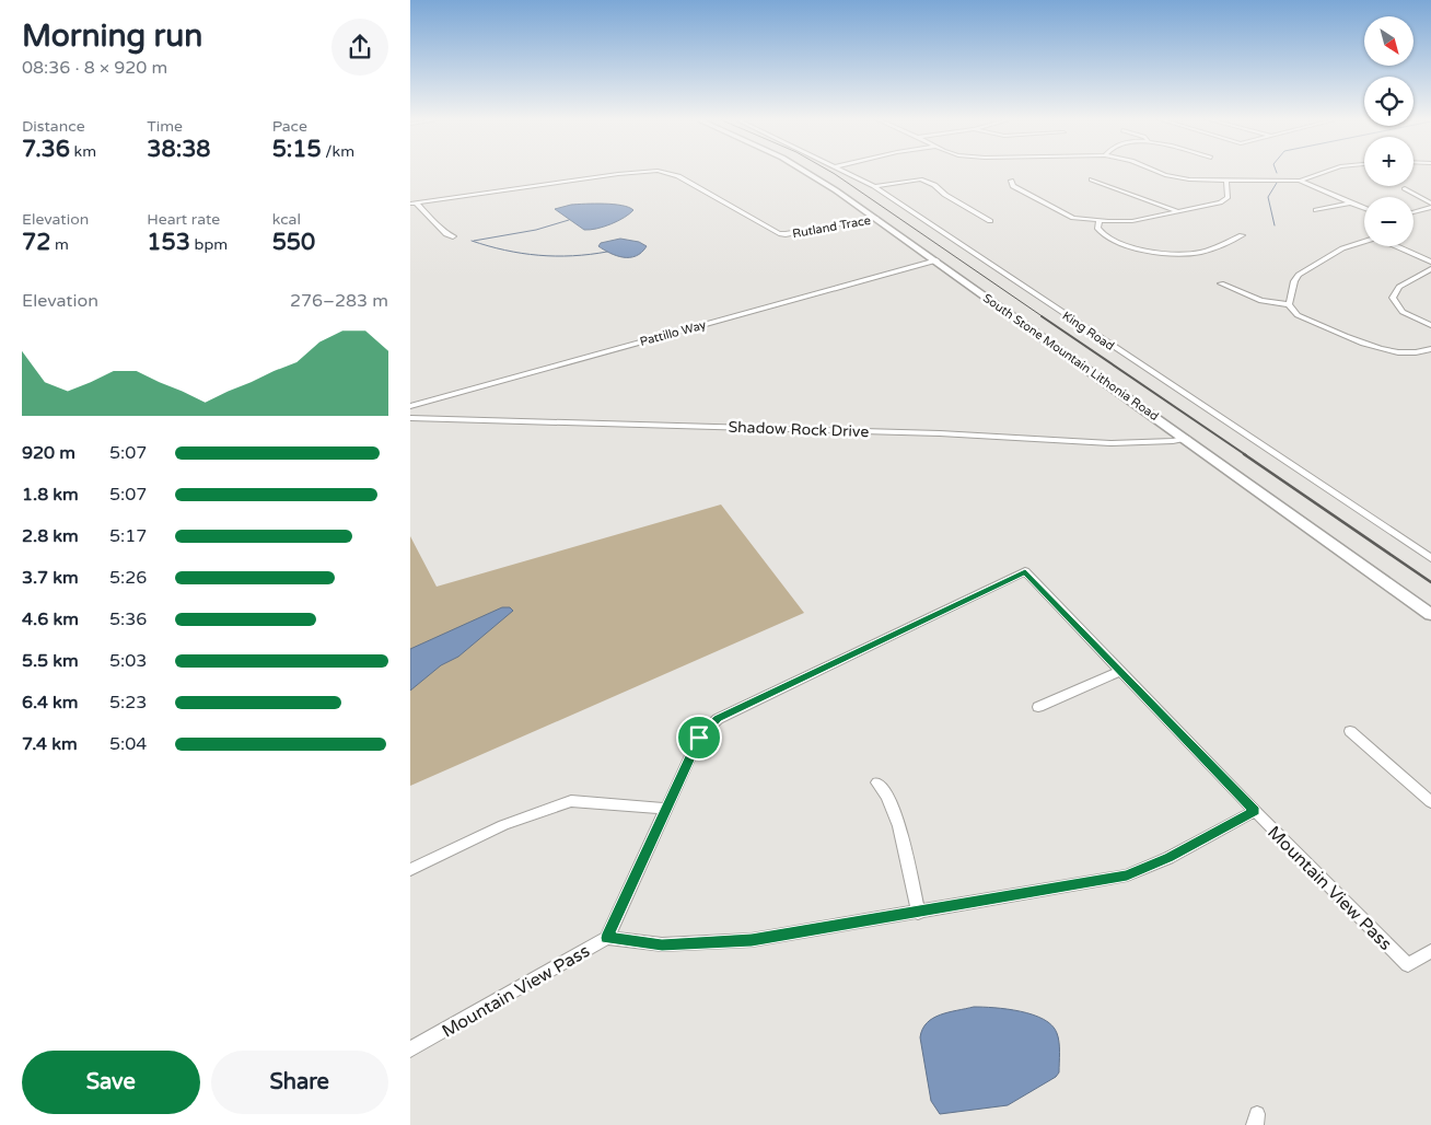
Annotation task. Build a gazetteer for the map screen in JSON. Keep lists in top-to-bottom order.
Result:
{
  "streets": {
    "main road": ["South Stone Mountain Lithonia Road"],
    "street": [
      "Rutland Trace",
      "King Road",
      "Pattillo Way",
      "Shadow Rock Drive",
      "Mountain View Pass"
    ]
  },
  "crossings": [
    ["Rutland Trace", "South Stone Mountain Lithonia Road"],
    ["Pattillo Way", "South Stone Mountain Lithonia Road"],
    ["South Stone Mountain Lithonia Road", "Shadow Rock Drive"]
  ],
  "north": "bottom right",
  "page": {
    "heading": ["Morning run", "08:36 · 8 × 920 m"],
    "map_buttons": ["+", "−"],
    "stats": [
      ["Distance", "7.36 km"],
      ["Time", "38:38"],
      ["Pace", "5:15 /km"],
      ["Elevation", "72 m"],
      ["Heart rate", "153 bpm"],
      ["kcal", "550"]
    ],
    "chart": ["Elevation", "276–283 m"],
    "list": [
      {
        "name": "920 m",
        "note": "5:07"
      },
      {
        "name": "1.8 km",
        "note": "5:07"
      },
      {
        "name": "2.8 km",
        "note": "5:17"
      },
      {
        "name": "3.7 km",
        "note": "5:26"
      },
      {
        "name": "4.6 km",
        "note": "5:36"
      },
      {
        "name": "5.5 km",
        "note": "5:03"
      },
      {
        "name": "6.4 km",
        "note": "5:23"
      },
      {
        "name": "7.4 km",
        "note": "5:04"
      }
    ],
    "buttons": ["Save", "Share"]
  }
}
